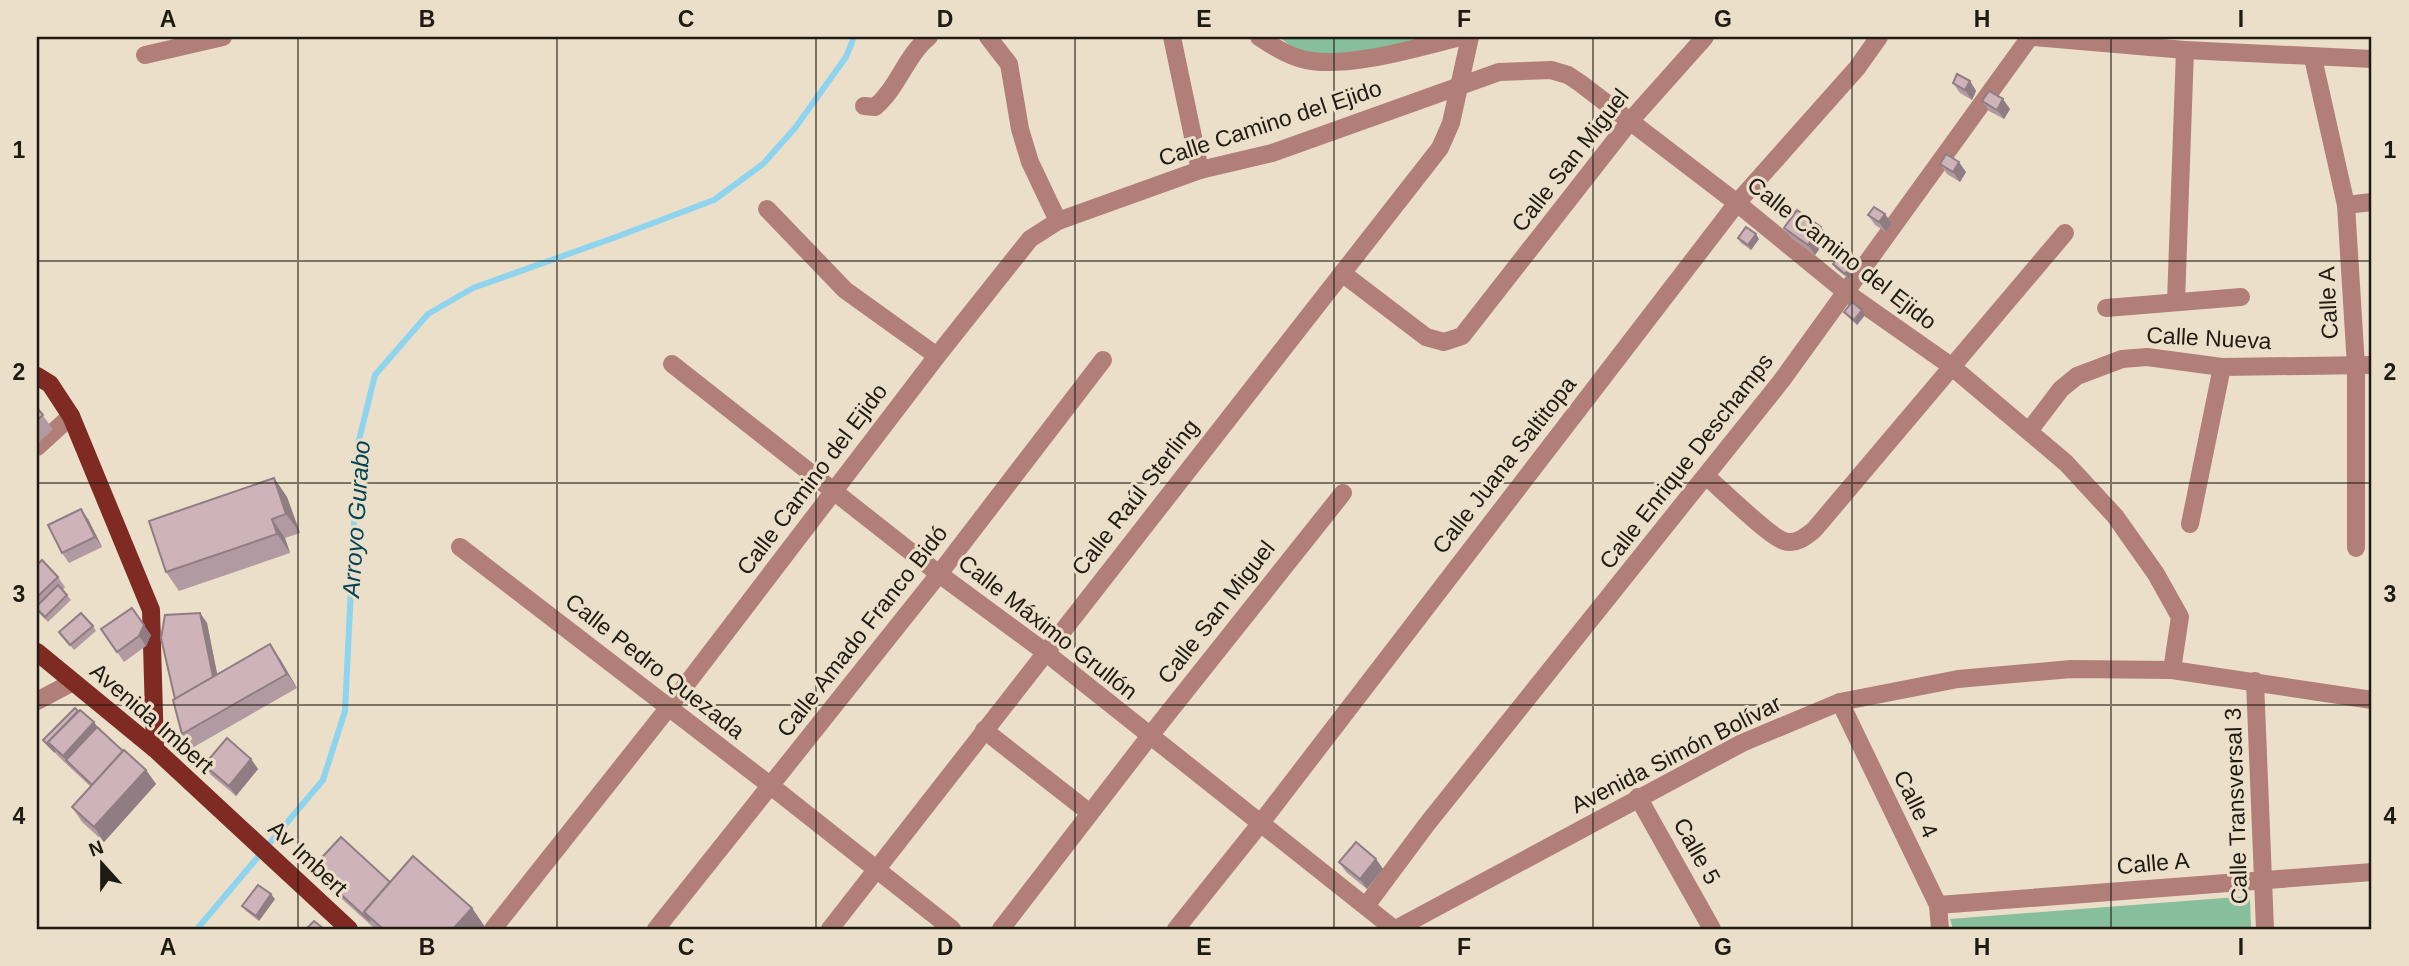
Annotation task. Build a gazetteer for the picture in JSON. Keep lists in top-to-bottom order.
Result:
{
  "streets": {
    "main road": ["Avenida Imbert", "Av Imbert"],
    "street": [
      "Calle Camino del Ejido",
      "Calle San Miguel",
      "Calle A",
      "Calle Nueva",
      "Calle Enrique Deschamps",
      "Calle Juana Saltitopa",
      "Calle Raúl Sterling",
      "Calle Máximo Grullón",
      "Calle Amado Franco Bidó",
      "Calle Pedro Quezada",
      "Avenida Simón Bolívar",
      "Calle 4",
      "Calle Transversal 3",
      "Calle 5"
    ]
  },
  "crossings": [
    ["Calle Camino del Ejido", "Calle San Miguel"],
    ["Calle Camino del Ejido", "Calle Nueva"],
    ["Calle Camino del Ejido", "Calle Enrique Deschamps"],
    ["Calle Camino del Ejido", "Calle Juana Saltitopa"],
    ["Calle Camino del Ejido", "Calle Raúl Sterling"],
    ["Calle Camino del Ejido", "Calle Máximo Grullón"],
    ["Calle Camino del Ejido", "Calle Pedro Quezada"],
    ["Calle Camino del Ejido", "Avenida Simón Bolívar"],
    ["Calle San Miguel", "Calle Raúl Sterling"],
    ["Calle San Miguel", "Calle Máximo Grullón"],
    ["Calle A", "Calle Nueva"],
    ["Calle A", "Calle 4"],
    ["Calle A", "Calle Transversal 3"],
    ["Calle Enrique Deschamps", "Calle Máximo Grullón"],
    ["Calle Juana Saltitopa", "Calle Máximo Grullón"],
    ["Calle Raúl Sterling", "Calle Máximo Grullón"],
    ["Calle Raúl Sterling", "Calle Pedro Quezada"],
    ["Calle Máximo Grullón", "Calle Amado Franco Bidó"],
    ["Calle Máximo Grullón", "Avenida Simón Bolívar"],
    ["Calle Amado Franco Bidó", "Calle Pedro Quezada"],
    ["Avenida Imbert", "Av Imbert"],
    ["Avenida Simón Bolívar", "Calle 4"],
    ["Avenida Simón Bolívar", "Calle Transversal 3"],
    ["Avenida Simón Bolívar", "Calle 5"]
  ],
  "water": ["Arroyo Gurabo"],
  "north": "top",
  "grid": {
    "columns": [
      "A",
      "B",
      "C",
      "D",
      "E",
      "F",
      "G",
      "H",
      "I"
    ],
    "rows": [
      "1",
      "2",
      "3",
      "4"
    ]
  }
}
